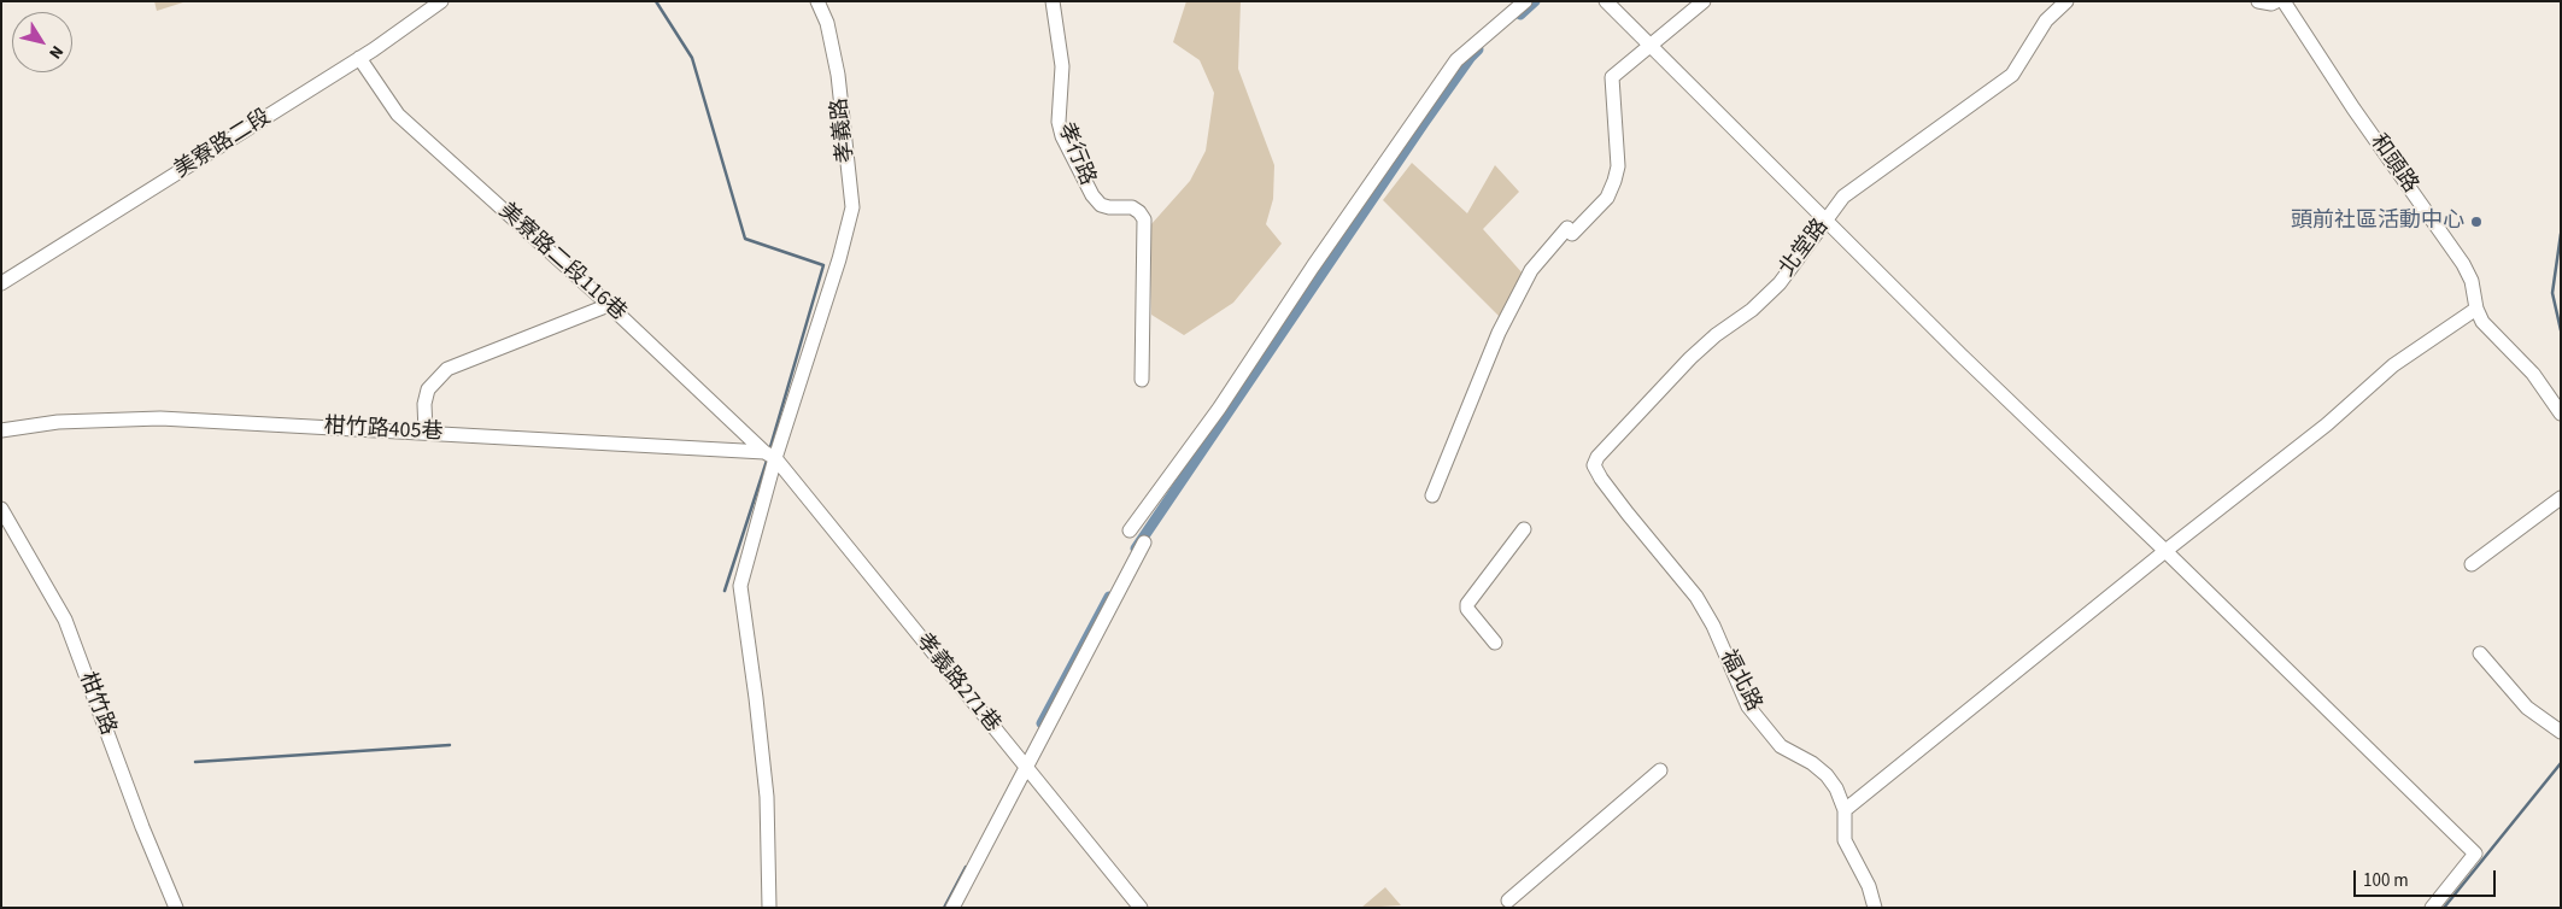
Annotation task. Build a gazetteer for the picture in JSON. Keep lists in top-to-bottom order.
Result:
{
  "streets": {
    "street": [
      "孝義路",
      "美寮路二段",
      "孝行路",
      "和頭路",
      "北堂路",
      "美寮路二段116巷",
      "柑竹路405巷",
      "福北路",
      "孝義路271巷",
      "柑竹路"
    ]
  },
  "crossings": [
    ["孝義路", "美寮路二段116巷"],
    ["孝義路", "柑竹路405巷"],
    ["孝義路", "孝義路271巷"],
    ["美寮路二段", "美寮路二段116巷"],
    ["北堂路", "福北路"],
    ["美寮路二段116巷", "柑竹路405巷"],
    ["美寮路二段116巷", "孝義路271巷"],
    ["柑竹路405巷", "孝義路271巷"]
  ],
  "places": ["頭前社區活動中心"],
  "scale_bar": "100 m",
  "north": "bottom right"
}
